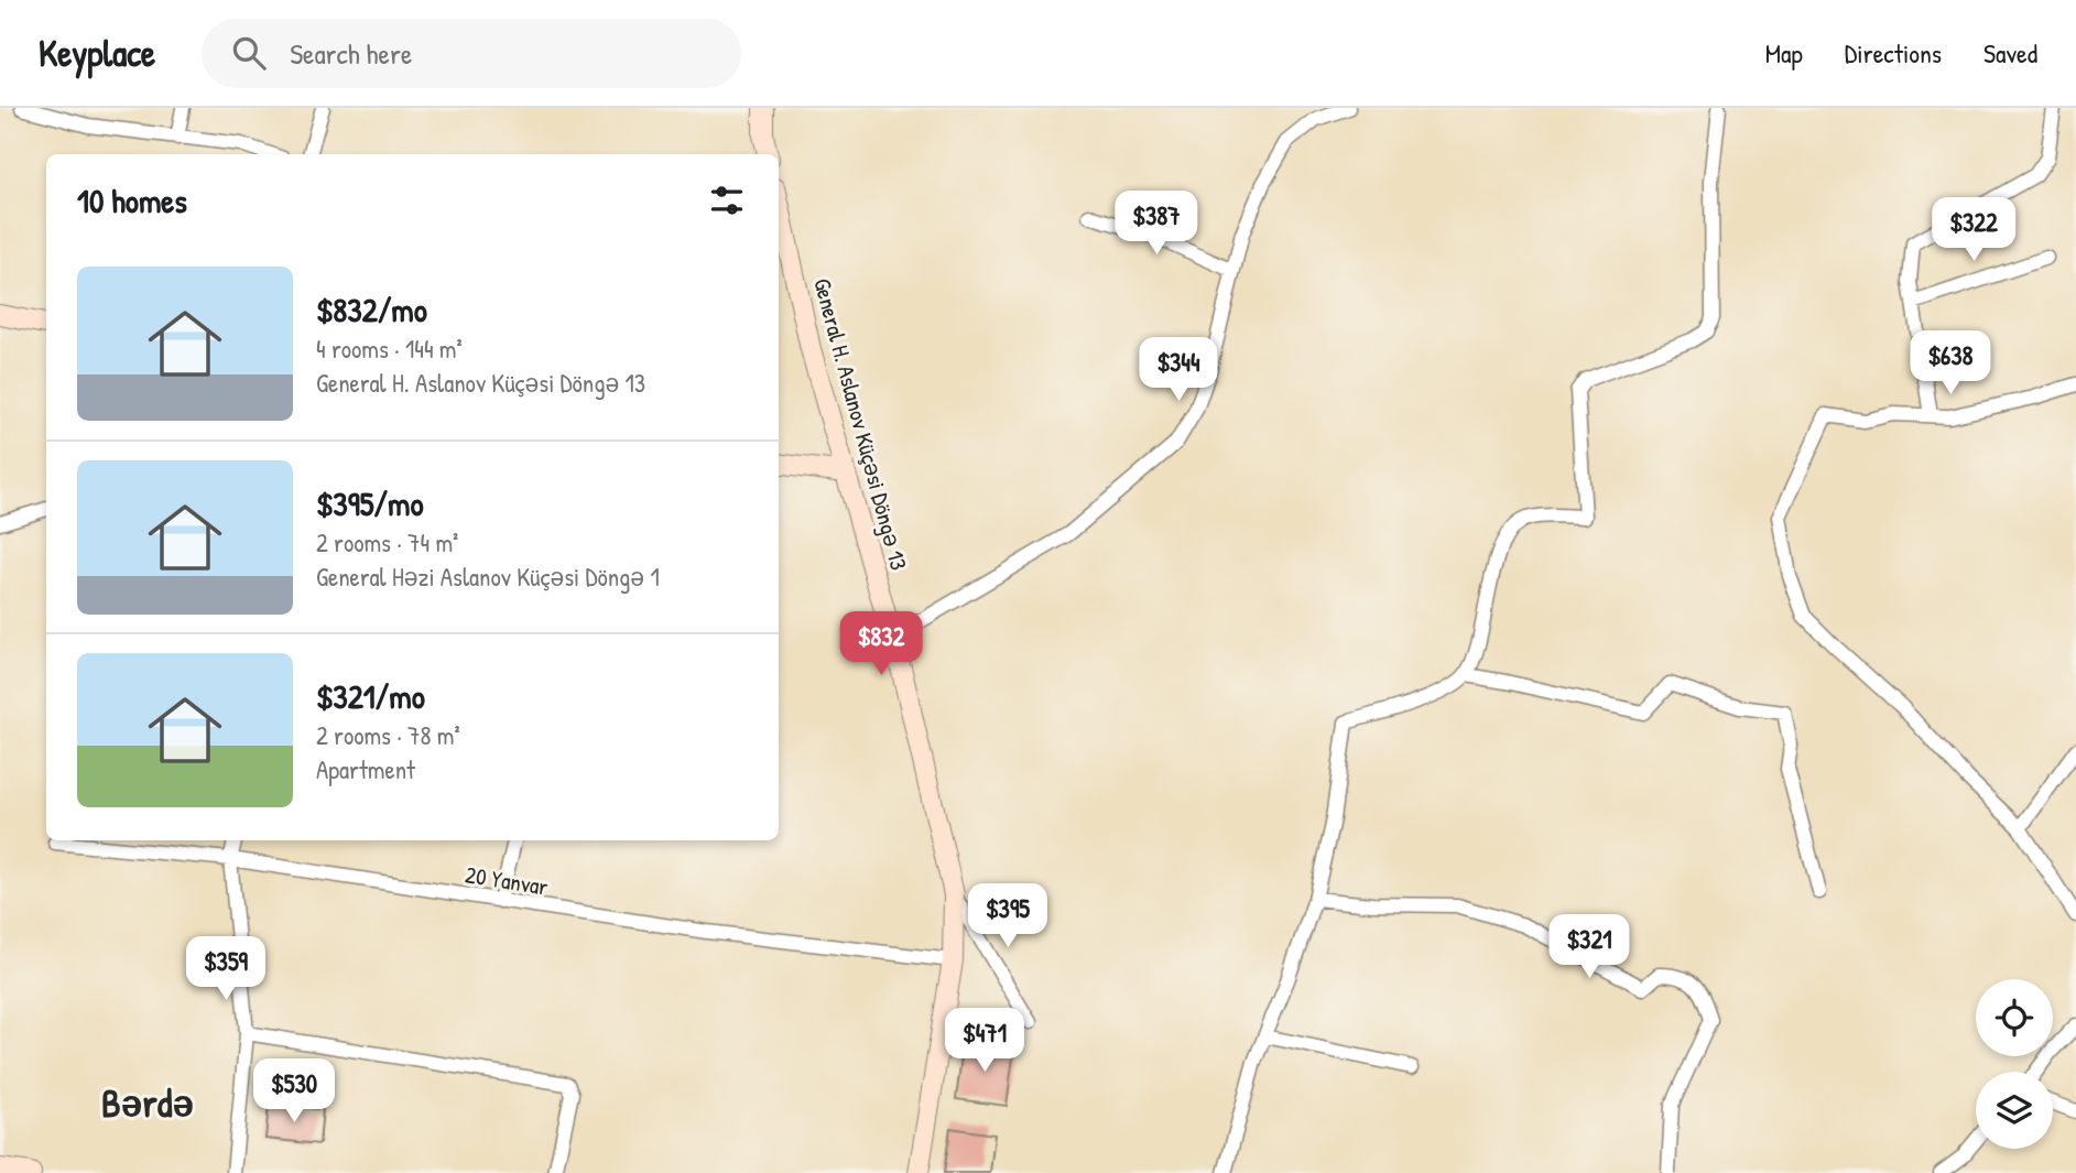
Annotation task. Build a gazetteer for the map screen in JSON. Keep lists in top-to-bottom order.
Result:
{
  "streets": {
    "main road": ["General H. Aslanov Küçəsi Döngə 13"],
    "street": ["20 Yanvar"]
  },
  "crossings": [
    ["General H. Aslanov Küçəsi Döngə 13", "20 Yanvar"]
  ],
  "districts": ["Bərdə"],
  "page": {
    "header": "Keyplace",
    "search": "Search here",
    "nav": ["Map", "Directions", "Saved"],
    "heading": "10 homes",
    "price": [
      "$387",
      "$322",
      "$638",
      "$344",
      "$832",
      "$395",
      "$321",
      "$359",
      "$471",
      "$530"
    ],
    "list": [
      {
        "name": "$832/mo",
        "note": "4 rooms · 144 m² · General H. Aslanov Küçəsi Döngə 13"
      },
      {
        "name": "$395/mo",
        "note": "2 rooms · 74 m² · General Həzi Aslanov Küçəsi Döngə 1"
      },
      {
        "name": "$321/mo",
        "note": "2 rooms · 78 m² · Apartment"
      }
    ]
  }
}
